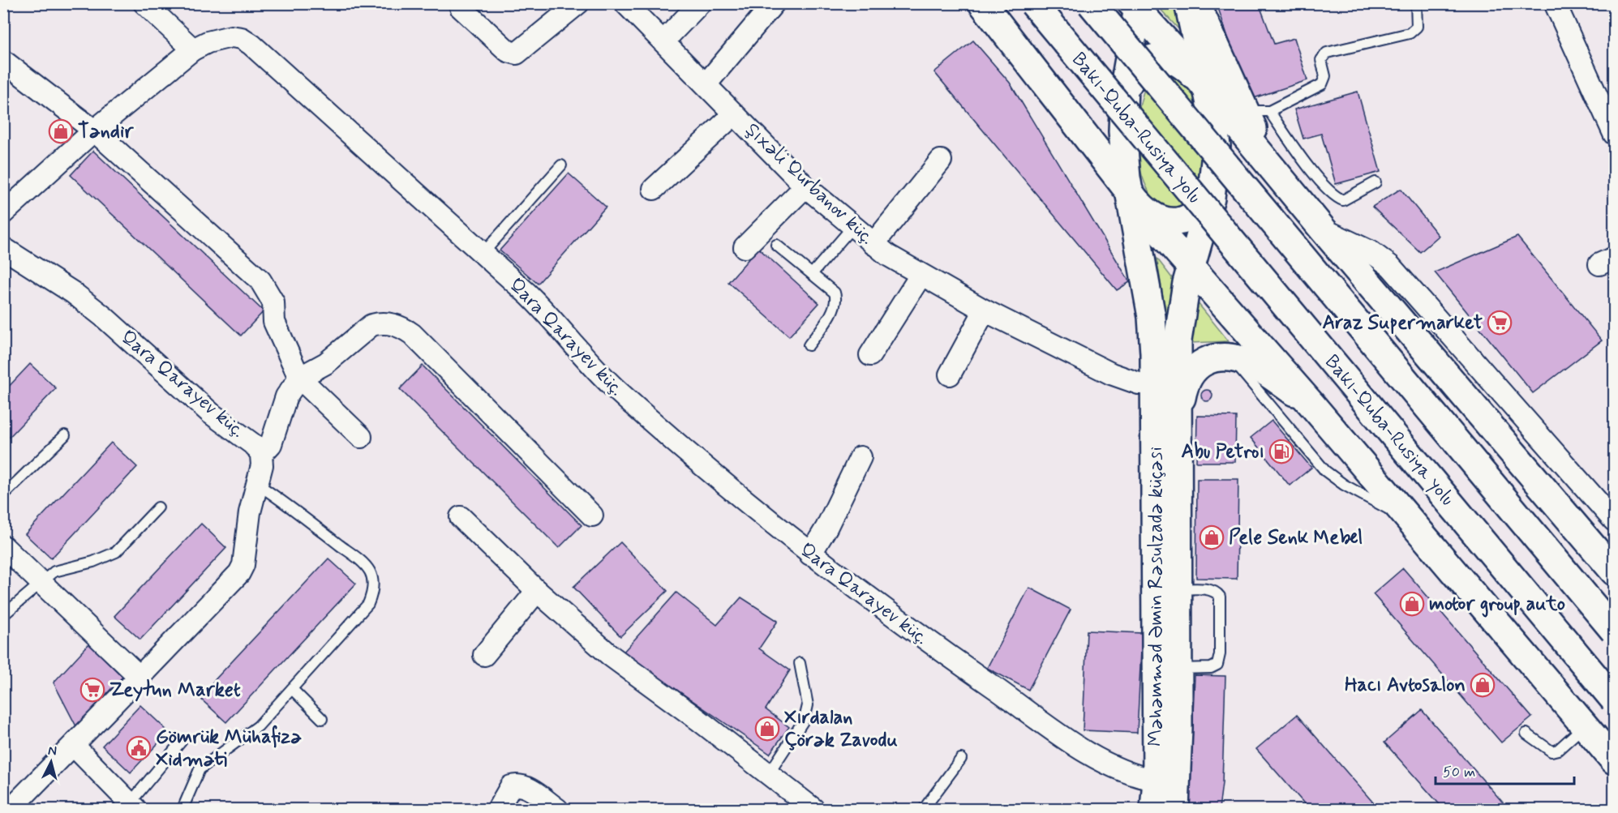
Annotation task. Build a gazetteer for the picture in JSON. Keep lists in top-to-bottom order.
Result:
{
  "streets": {
    "main road": ["Bakı-Quba-Rusiya yolu", "Məhəmməd Əmin Rəsulzadə küçəsi"],
    "street": ["Şıxəli Qurbanov küç.", "Qara Qarayev küç."]
  },
  "crossings": [
    ["Şıxəli Qurbanov küç.", "Məhəmməd Əmin Rəsulzadə küçəsi"],
    ["Qara Qarayev küç.", "Məhəmməd Əmin Rəsulzadə küçəsi"]
  ],
  "places": {
    "shop": [
      "Təndir",
      "Pele Senk Mebel",
      "motor group auto",
      "Hacı Avtosalon",
      "Xırdalan Çörək Zavodu"
    ],
    "supermarket": ["Araz Supermarket", "Zeytun Market"],
    "fuel station": ["Abu Petroı"],
    "public building": ["Gömrük Mühafizə Xidməti"]
  },
  "scale_bar": "50 m",
  "north": "top"
}
